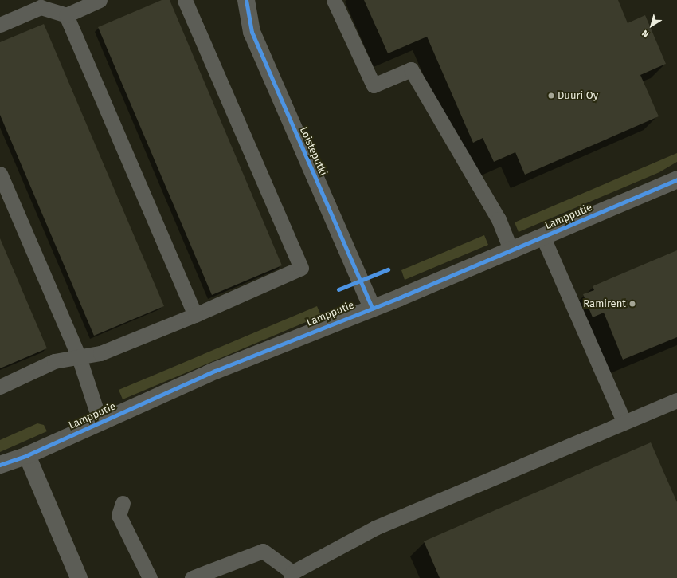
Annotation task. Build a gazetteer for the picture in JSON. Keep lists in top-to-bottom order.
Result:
{
  "streets": {
    "street": ["Loisteputki", "Lampputie"]
  },
  "crossings": [
    ["Loisteputki", "Lampputie"]
  ],
  "places": ["Duuri Oy", "Ramirent"],
  "north": "bottom left"
}
